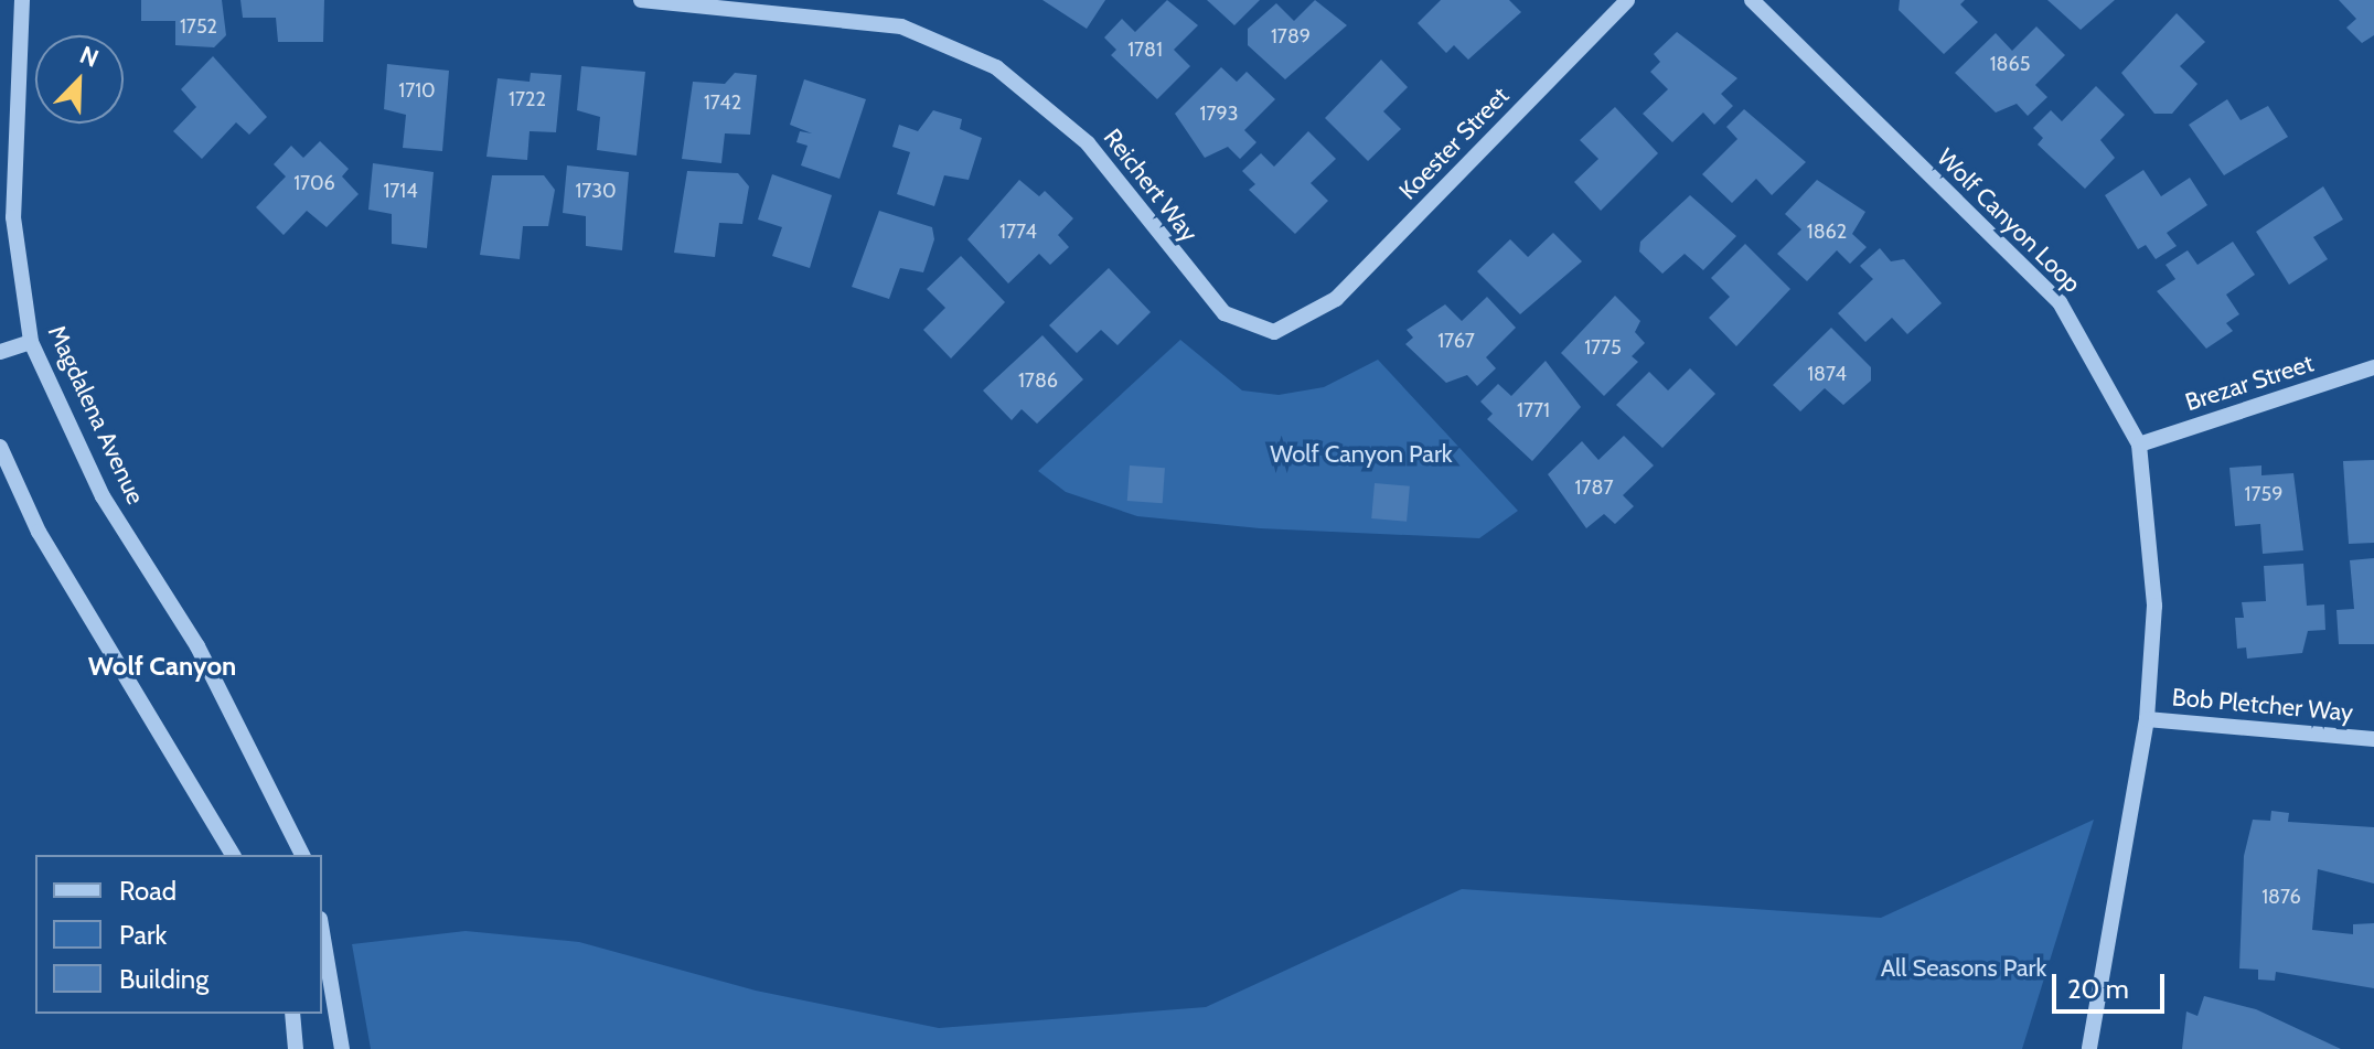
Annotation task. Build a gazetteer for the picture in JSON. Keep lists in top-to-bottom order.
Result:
{
  "streets": {
    "street": [
      "Koester Street",
      "Reichert Way",
      "Wolf Canyon Loop",
      "Brezar Street",
      "Magdalena Avenue",
      "Bob Pletcher Way"
    ]
  },
  "crossings": [
    ["Koester Street", "Reichert Way"],
    ["Wolf Canyon Loop", "Brezar Street"],
    ["Wolf Canyon Loop", "Bob Pletcher Way"]
  ],
  "districts": ["Wolf Canyon"],
  "parks": ["Wolf Canyon Park", "All Seasons Park"],
  "house_numbers": [
    "1752",
    "1789",
    "1781",
    "1865",
    "1710",
    "1722",
    "1742",
    "1793",
    "1706",
    "1714",
    "1730",
    "1774",
    "1862",
    "1767",
    "1775",
    "1874",
    "1786",
    "1771",
    "1787",
    "1759",
    "1876"
  ],
  "legend": ["Road", "Park", "Building"],
  "scale_bar": "20 m",
  "north": "top right"
}
